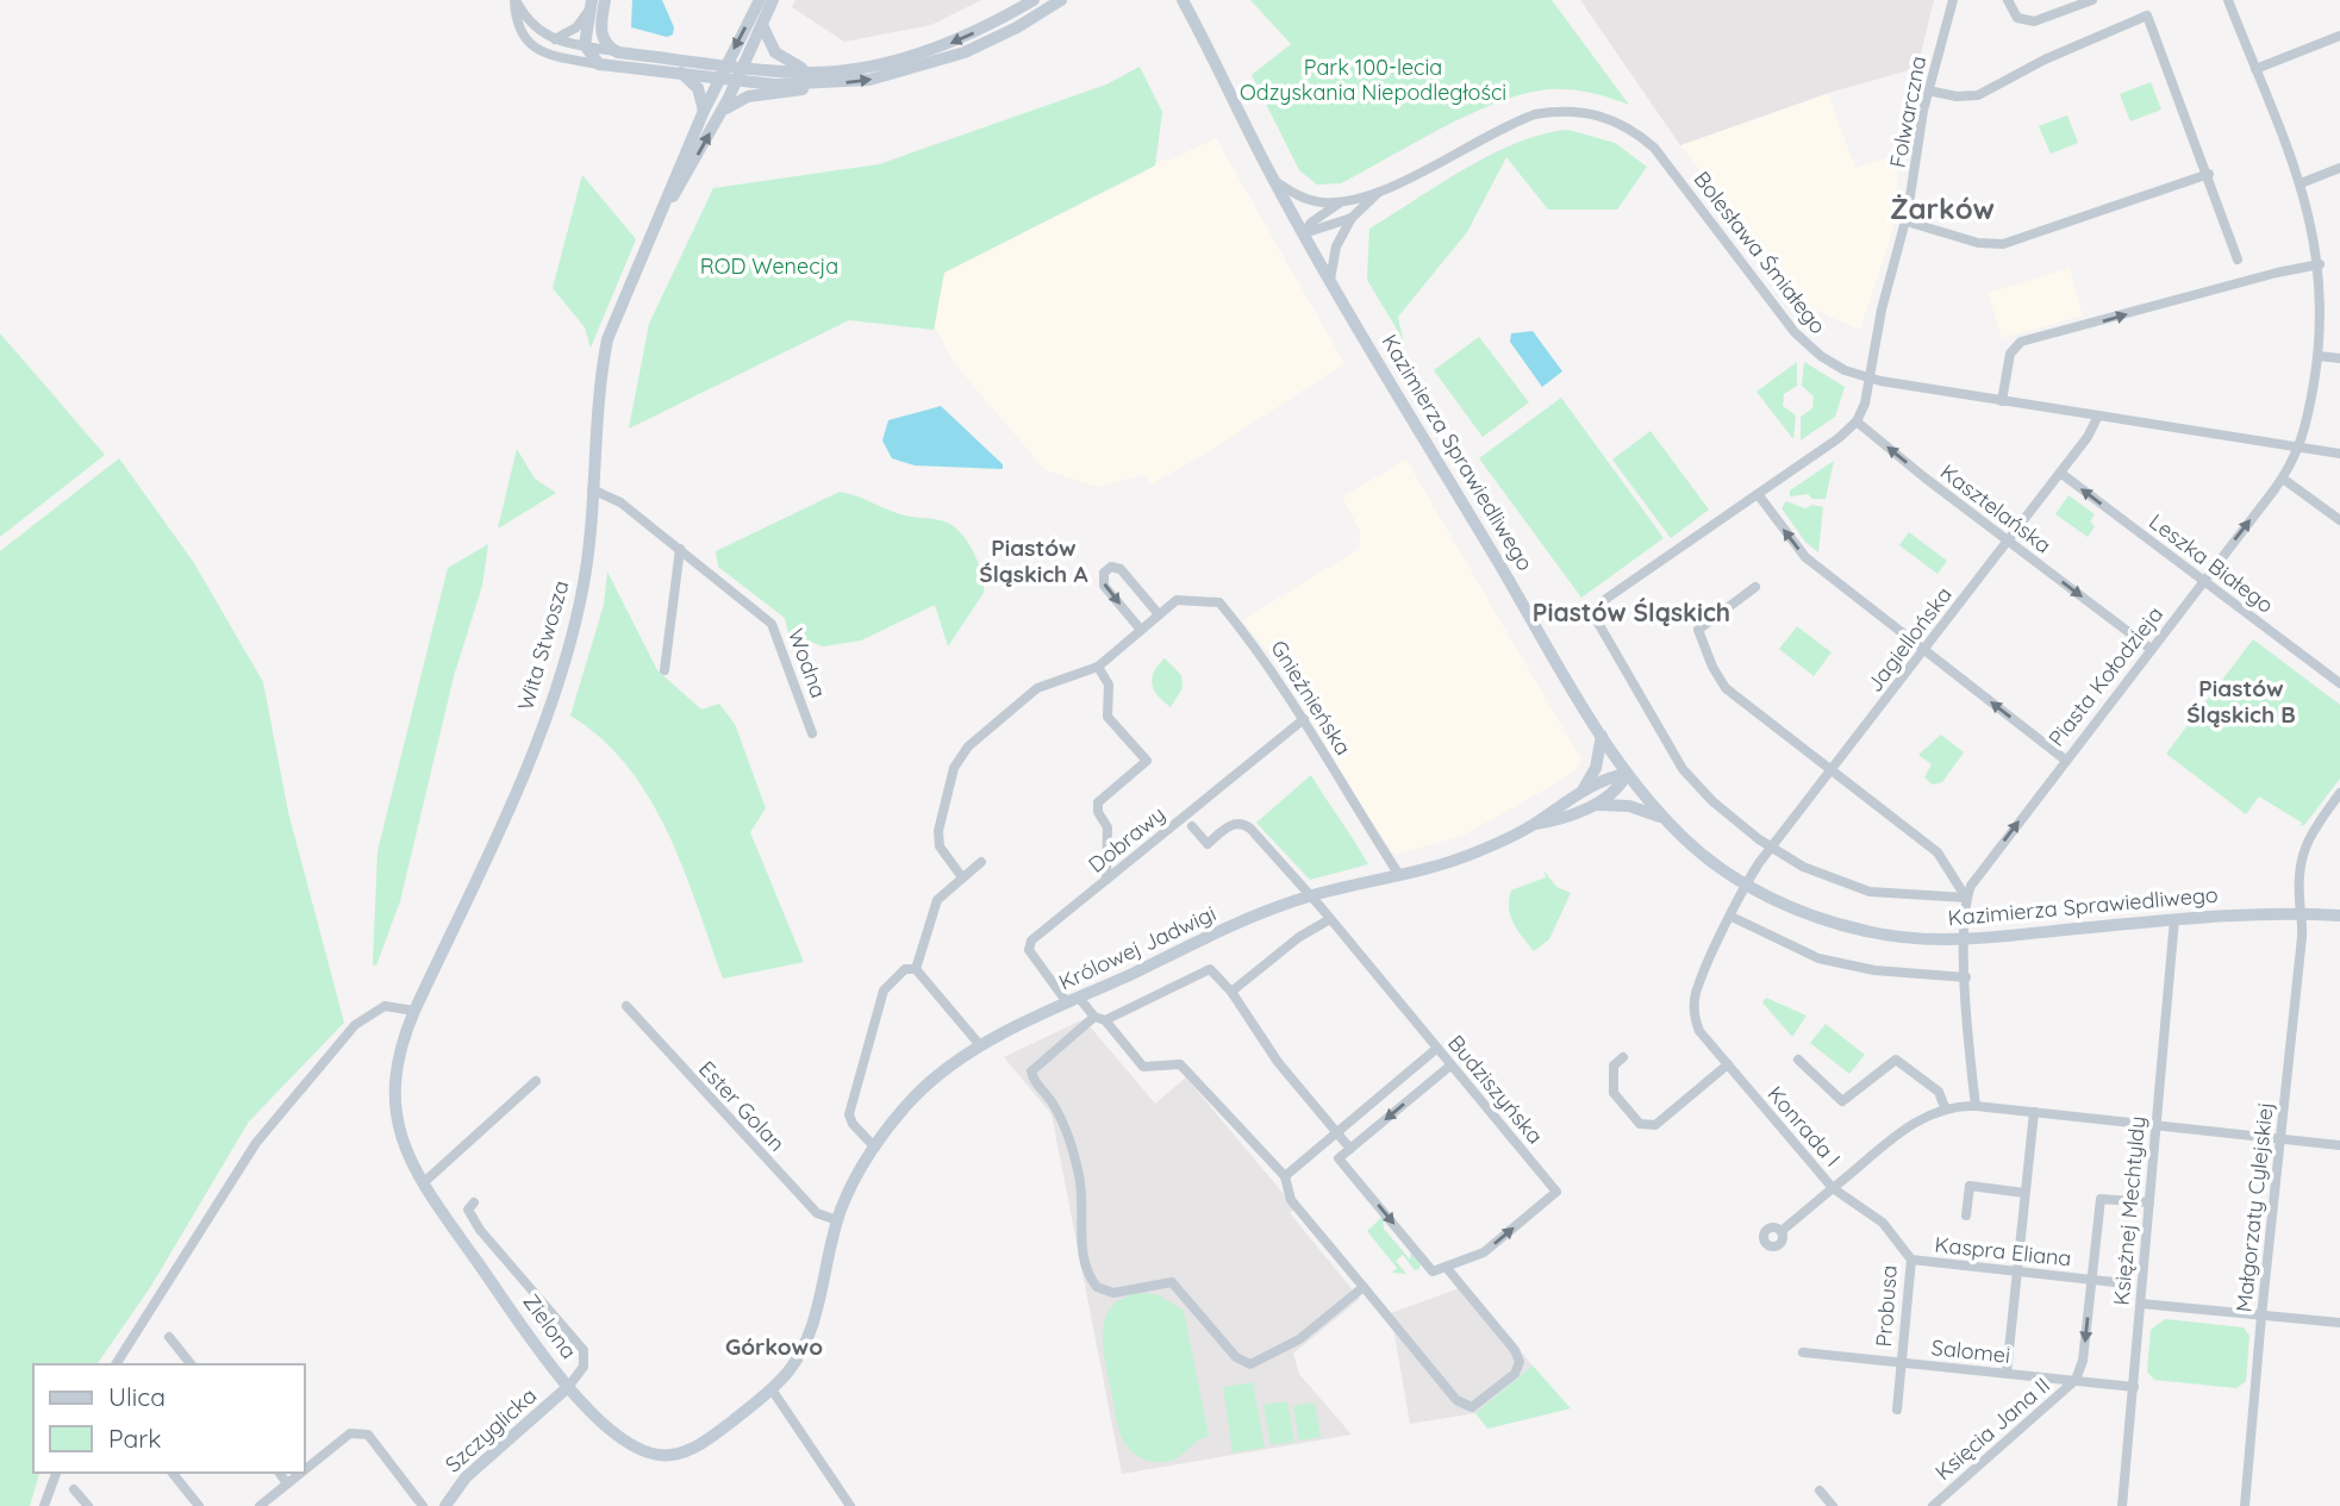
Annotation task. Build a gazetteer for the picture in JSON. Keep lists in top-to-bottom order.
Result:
{
  "streets": {
    "street": [
      "Folwarczna",
      "Bolesława Śmiałego",
      "Kazimierza Sprawiedliwego",
      "Kasztelańska",
      "Leszka Białego",
      "Jagiellońska",
      "Wita Stwosza",
      "Wodna",
      "Piasta Kołodzieja",
      "Gnieźnieńska",
      "Dobrawy",
      "Królowej Jadwigi",
      "Budziszyńska",
      "Ester Golan",
      "Konrada I",
      "Małgorzaty Cylejskiej",
      "Księżnej Mechtyldy",
      "Kaspra Eliana",
      "Probusa",
      "Zielona",
      "Salomei",
      "Księcia Jana II",
      "Szczyglicka"
    ]
  },
  "crossings": [
    ["Folwarczna", "Bolesława Śmiałego"],
    ["Bolesława Śmiałego", "Kazimierza Sprawiedliwego"],
    ["Bolesława Śmiałego", "Jagiellońska"],
    ["Bolesława Śmiałego", "Piasta Kołodzieja"],
    ["Kazimierza Sprawiedliwego", "Jagiellońska"],
    ["Kazimierza Sprawiedliwego", "Piasta Kołodzieja"],
    ["Kazimierza Sprawiedliwego", "Królowej Jadwigi"],
    ["Kazimierza Sprawiedliwego", "Konrada I"],
    ["Kazimierza Sprawiedliwego", "Małgorzaty Cylejskiej"],
    ["Kazimierza Sprawiedliwego", "Księżnej Mechtyldy"],
    ["Kasztelańska", "Jagiellońska"],
    ["Kasztelańska", "Piasta Kołodzieja"],
    ["Leszka Białego", "Jagiellońska"],
    ["Leszka Białego", "Piasta Kołodzieja"],
    ["Jagiellońska", "Konrada I"],
    ["Wita Stwosza", "Wodna"],
    ["Wita Stwosza", "Zielona"],
    ["Gnieźnieńska", "Dobrawy"],
    ["Gnieźnieńska", "Królowej Jadwigi"],
    ["Dobrawy", "Królowej Jadwigi"],
    ["Królowej Jadwigi", "Budziszyńska"],
    ["Królowej Jadwigi", "Ester Golan"],
    ["Królowej Jadwigi", "Zielona"],
    ["Ester Golan", "Zielona"],
    ["Konrada I", "Małgorzaty Cylejskiej"],
    ["Konrada I", "Księżnej Mechtyldy"],
    ["Konrada I", "Probusa"],
    ["Księżnej Mechtyldy", "Kaspra Eliana"],
    ["Księżnej Mechtyldy", "Salomei"],
    ["Kaspra Eliana", "Probusa"],
    ["Kaspra Eliana", "Salomei"],
    ["Kaspra Eliana", "Księcia Jana II"],
    ["Probusa", "Salomei"],
    ["Zielona", "Szczyglicka"],
    ["Salomei", "Księcia Jana II"]
  ],
  "one_way": ["Leszka Białego"],
  "districts": [
    "Żarków",
    "Piastów Śląskich A",
    "Piastów Śląskich",
    "Piastów Śląskich B",
    "Górkowo"
  ],
  "parks": ["Park 100-lecia Odzyskania Niepodległości", "ROD Wenecja"],
  "legend": ["Ulica", "Park"]
}
